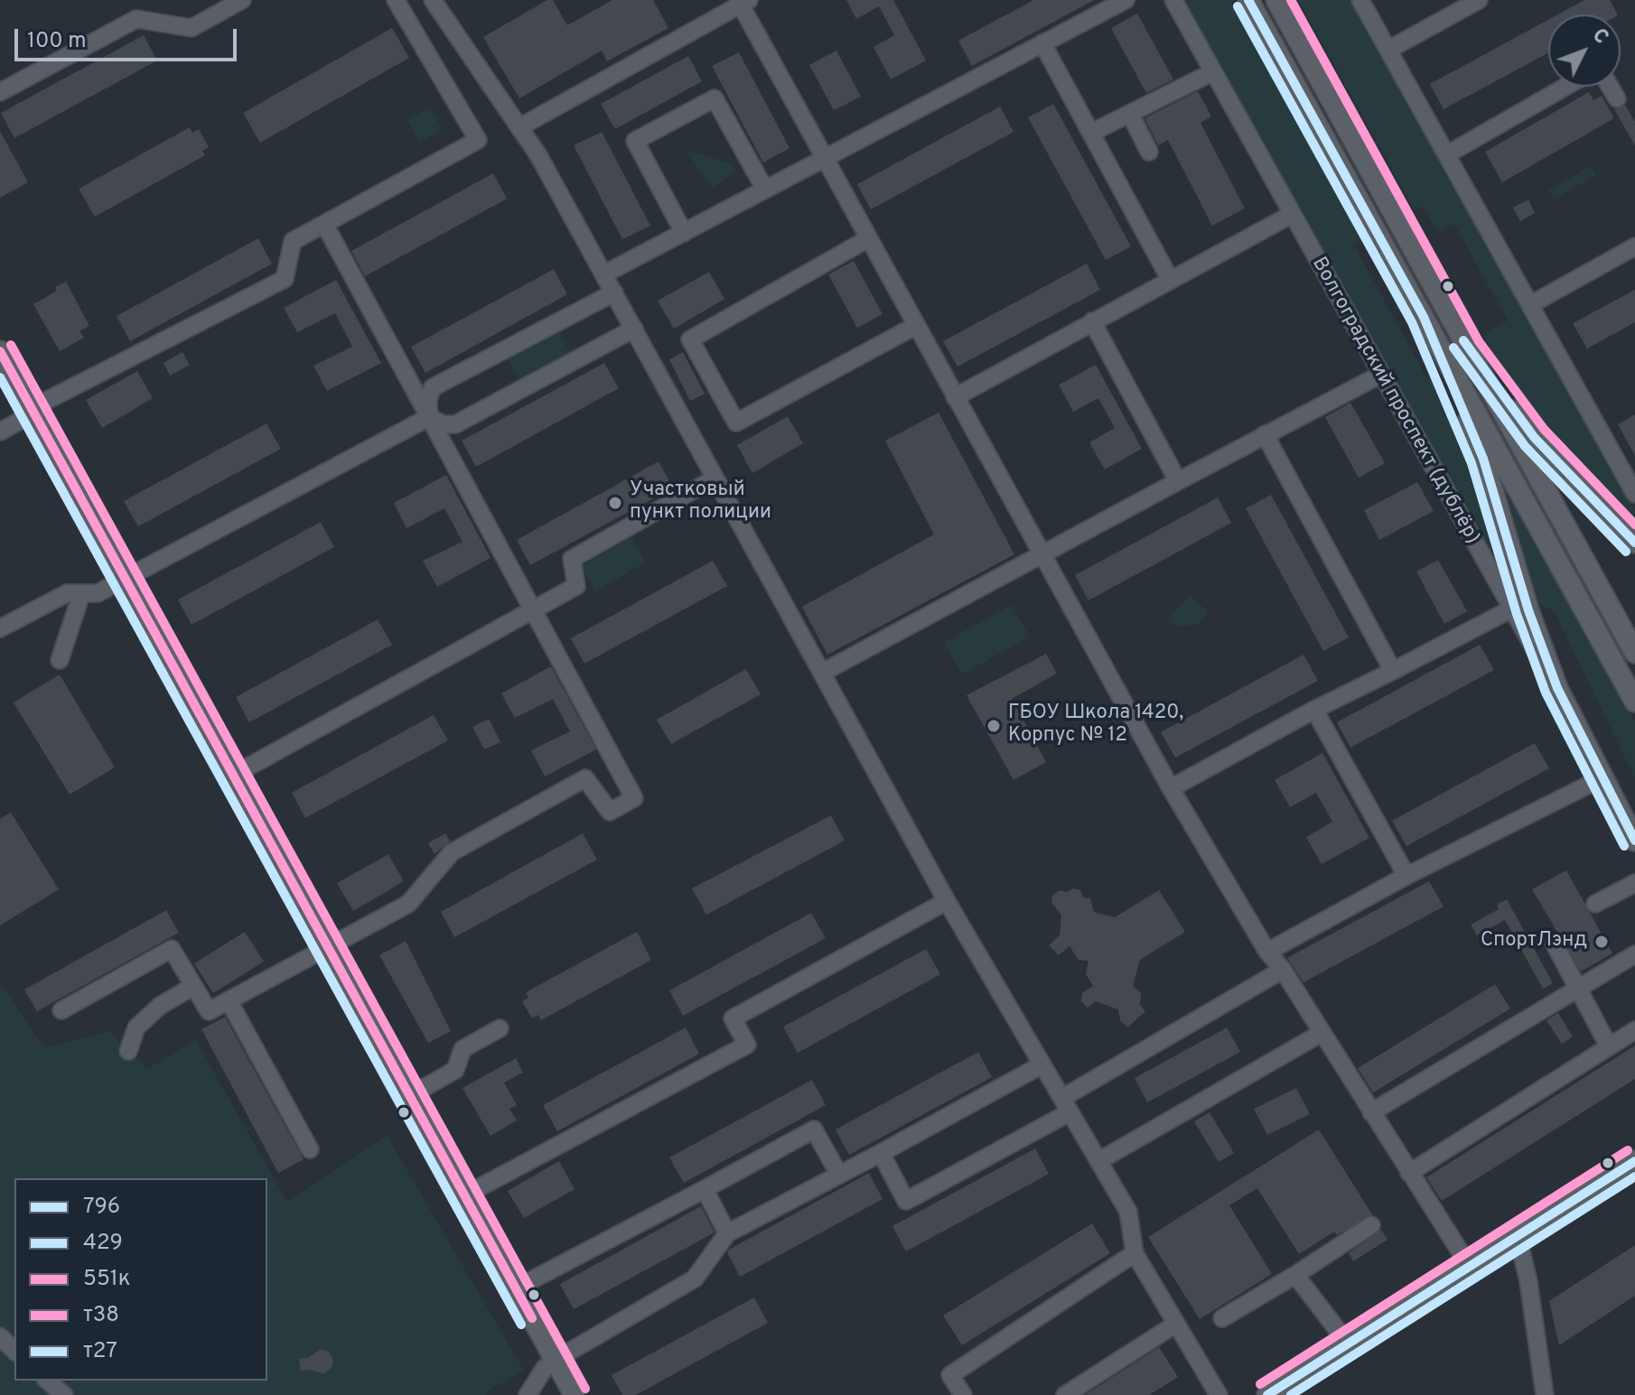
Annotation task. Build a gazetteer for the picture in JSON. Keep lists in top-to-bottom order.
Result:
{
  "streets": {
    "main road": ["Волгоградский проспект (дублёр)"]
  },
  "places": ["Участковый пункт полиции", "ГБОУ Школа 1420, Корпус № 12", "СпортЛэнд"],
  "lines": [
    "transit line 796",
    "transit line 551к",
    "transit line 429",
    "transit line т38",
    "transit line т27"
  ],
  "legend": [
    "796",
    "429",
    "551к",
    "т38",
    "т27"
  ],
  "scale_bar": "100 m",
  "north": "top right"
}
